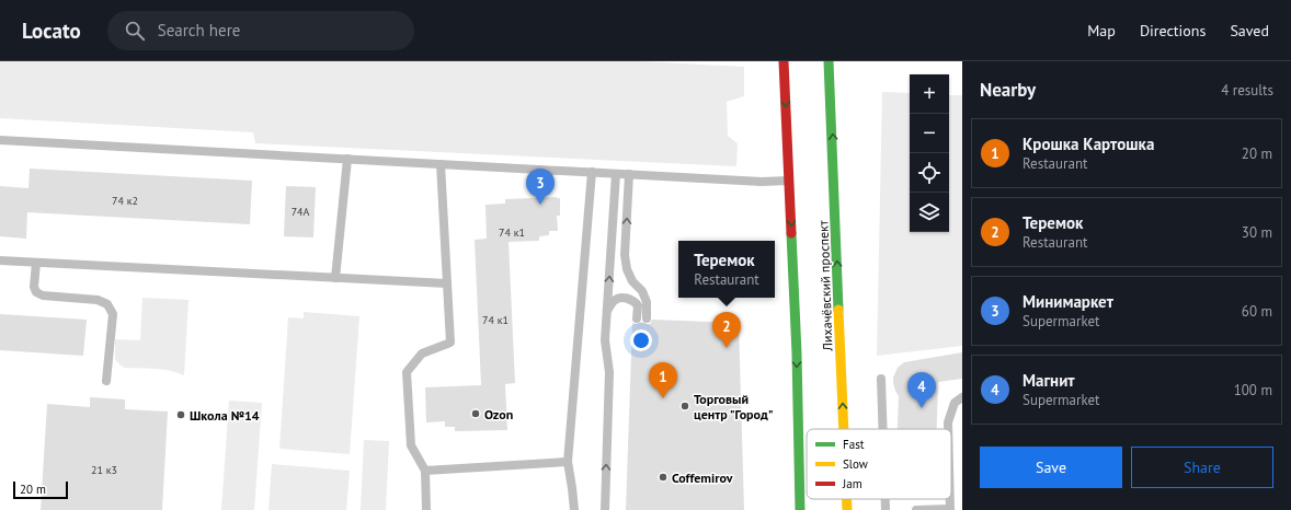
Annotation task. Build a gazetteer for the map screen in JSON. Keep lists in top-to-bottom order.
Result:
{
  "streets": {
    "main road": ["Лихачёвский проспект"]
  },
  "places": [
    "Торговый центр \"Город\"",
    "Ozon",
    "Школа №14",
    "Coffemirov"
  ],
  "house_numbers": [
    "74 к2",
    "74А",
    "74 к1",
    "74 к1",
    "21 к3"
  ],
  "legend": ["Fast", "Slow", "Jam"],
  "scale_bar": "20 m",
  "page": {
    "header": "Locato",
    "search": "Search here",
    "nav": ["Map", "Directions", "Saved"],
    "heading": ["Nearby", "4 results"],
    "map_buttons": ["+", "−"],
    "list": [
      {
        "mark": "1",
        "name": "Крошка Картошка",
        "note": "Restaurant",
        "value": "20 m"
      },
      {
        "mark": "2",
        "name": "Теремок",
        "note": "Restaurant",
        "value": "30 m"
      },
      {
        "mark": "3",
        "name": "Минимаркет",
        "note": "Supermarket",
        "value": "60 m"
      },
      {
        "mark": "4",
        "name": "Магнит",
        "note": "Supermarket",
        "value": "100 m"
      }
    ],
    "pins": [
      "3",
      "2",
      "1",
      "4"
    ],
    "popup": ["Теремок", "Restaurant"],
    "buttons": ["Save", "Share"],
    "scale": "20 m"
  }
}
